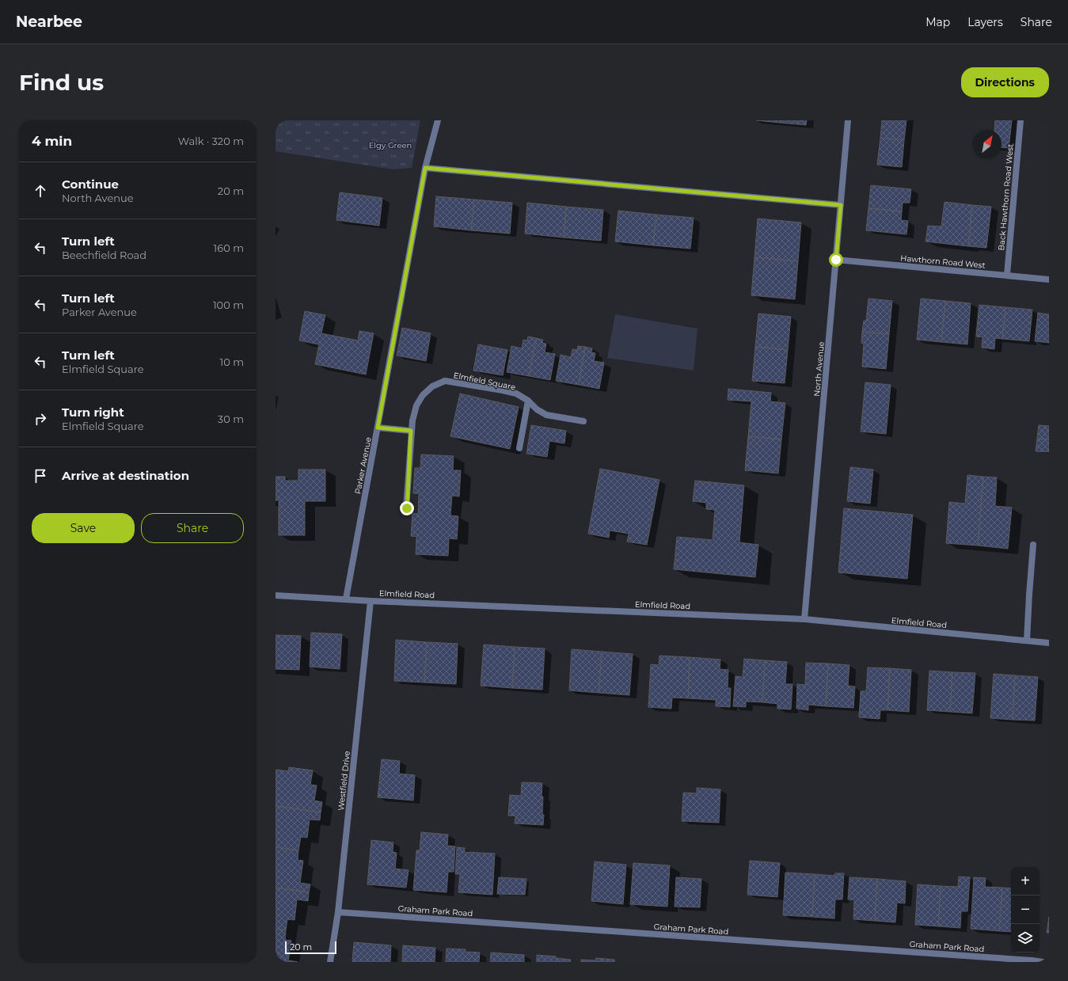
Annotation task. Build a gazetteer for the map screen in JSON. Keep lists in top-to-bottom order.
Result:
{
  "streets": {
    "street": [
      "Back Hawthorn Road West",
      "Hawthorn Road West",
      "North Avenue",
      "Elmfield Square",
      "Parker Avenue",
      "Elmfield Road",
      "Westfield Drive",
      "Graham Park Road"
    ]
  },
  "crossings": [
    ["Back Hawthorn Road West", "Hawthorn Road West"],
    ["Hawthorn Road West", "North Avenue"],
    ["North Avenue", "Elmfield Road"],
    ["Parker Avenue", "Elmfield Road"],
    ["Elmfield Road", "Westfield Drive"],
    ["Westfield Drive", "Graham Park Road"]
  ],
  "parks": ["Elgy Green"],
  "scale_bar": "20 m",
  "north": "top right",
  "page": {
    "header": "Nearbee",
    "nav": ["Map", "Layers", "Share"],
    "buttons": [
      "Directions",
      ["Save", "Share"]
    ],
    "title": "Find us",
    "heading": ["4 min", "Walk · 320 m"],
    "list": [
      ["Continue", "North Avenue", "20 m"],
      ["Turn left", "Beechfield Road", "160 m"],
      ["Turn left", "Parker Avenue", "100 m"],
      ["Turn left", "Elmfield Square", "10 m"],
      ["Turn right", "Elmfield Square", "30 m"],
      "Arrive at destination"
    ],
    "map_buttons": ["+", "−"],
    "scale": "20 m"
  }
}
